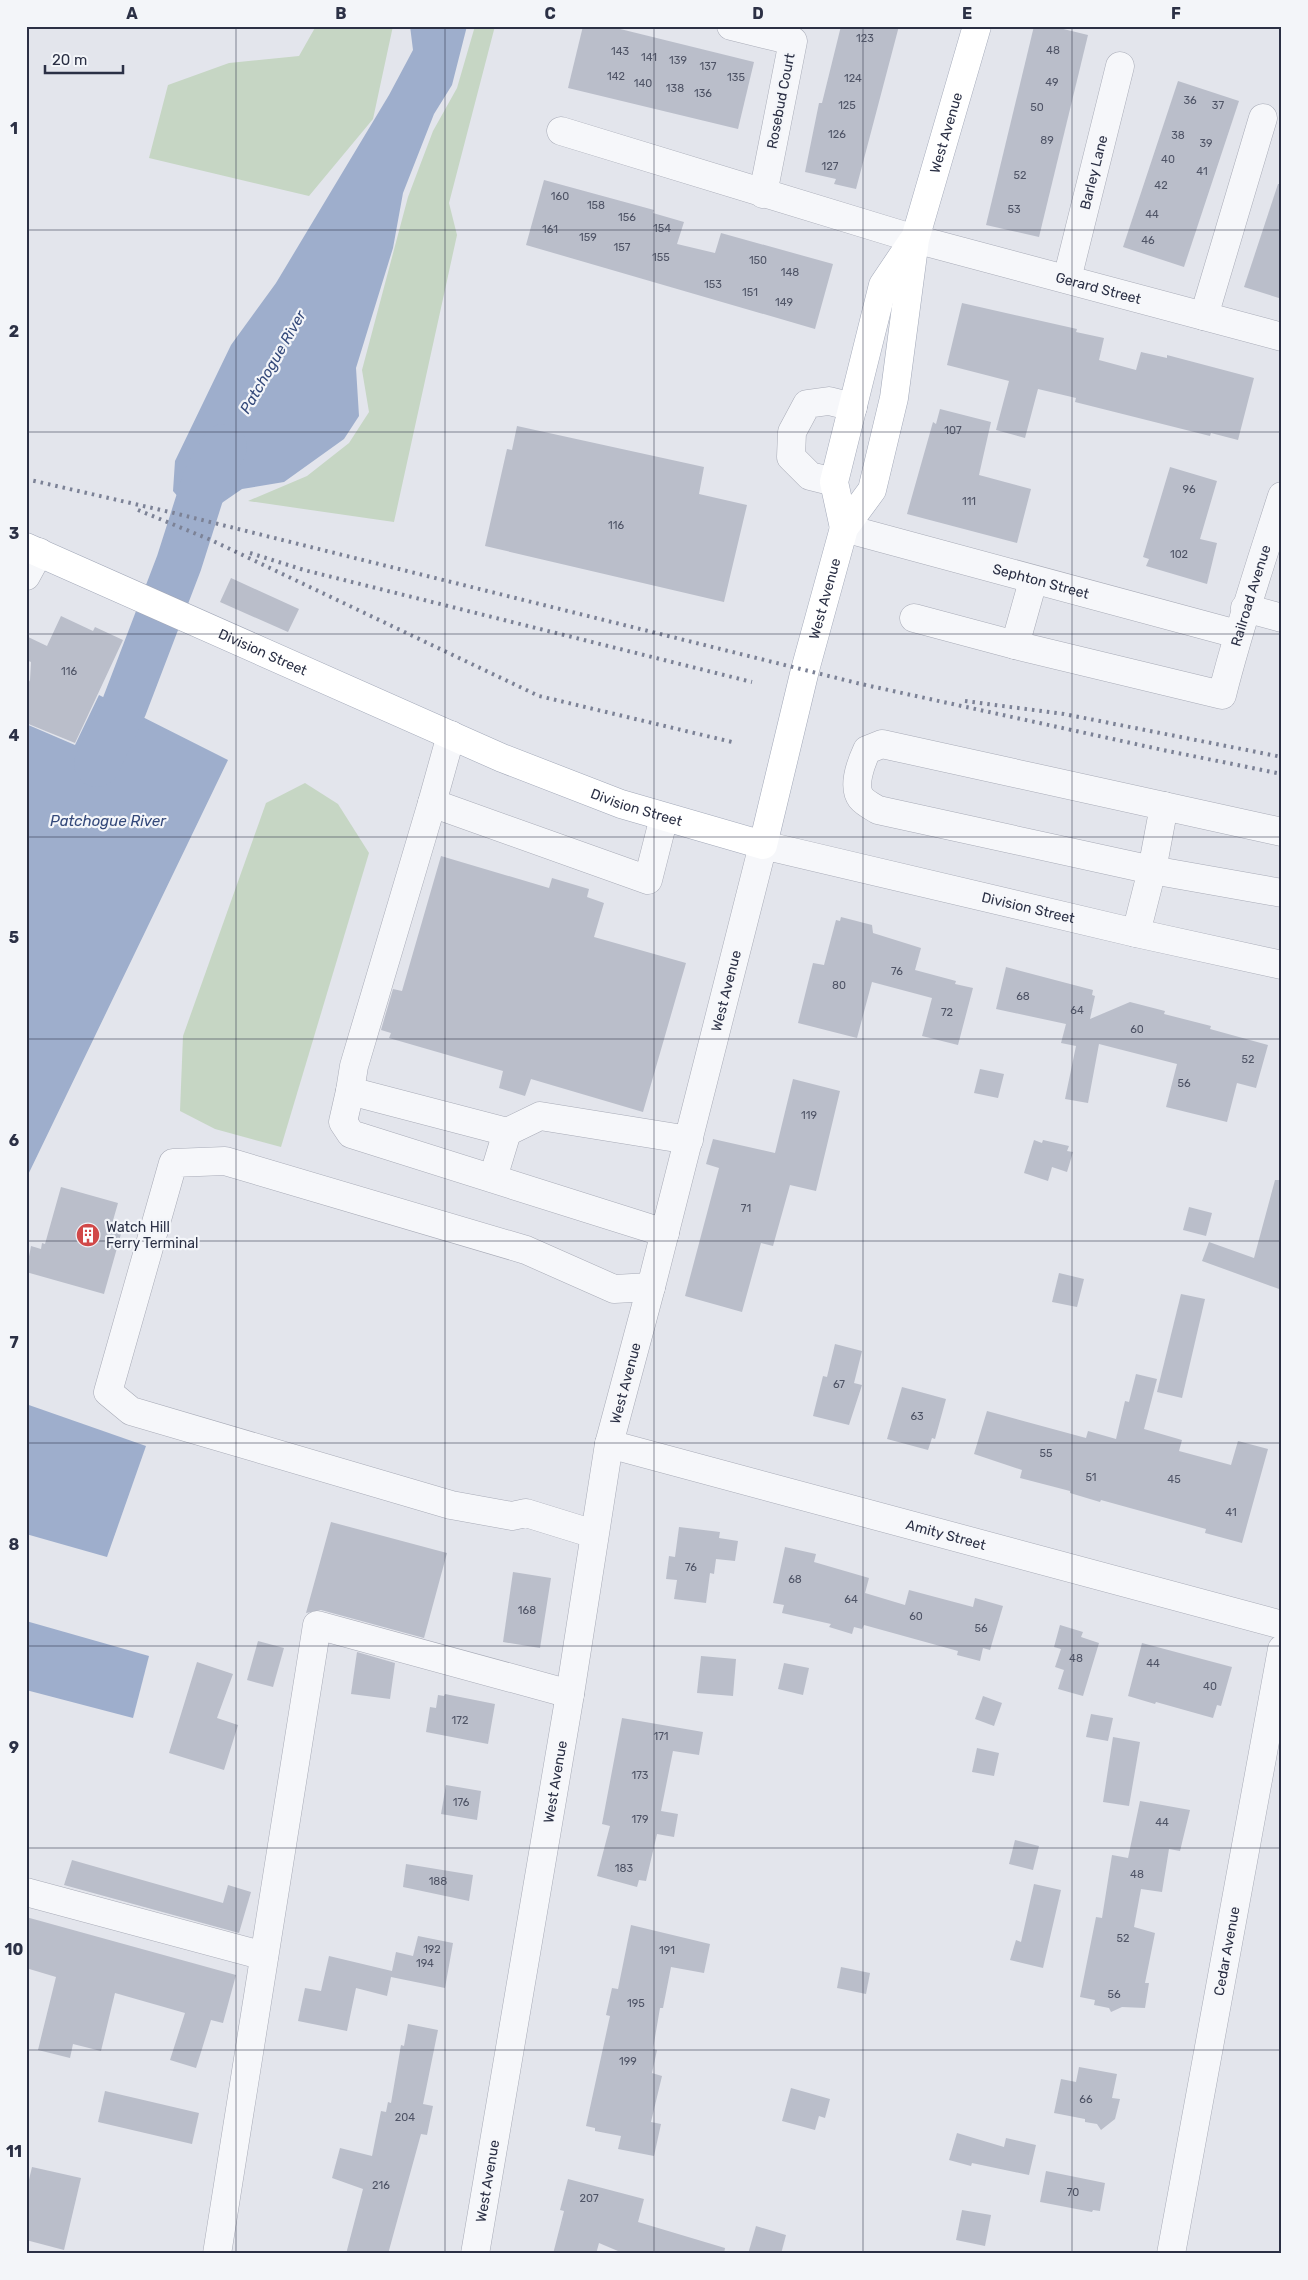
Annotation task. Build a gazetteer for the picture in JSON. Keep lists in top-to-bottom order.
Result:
{
  "streets": {
    "main road": ["West Avenue", "Division Street"],
    "street": [
      "Rosebud Court",
      "Barley Lane",
      "Gerard Street",
      "Sephton Street",
      "Railroad Avenue",
      "Amity Street",
      "Cedar Avenue"
    ]
  },
  "crossings": [
    ["West Avenue", "Gerard Street"],
    ["West Avenue", "Sephton Street"],
    ["West Avenue", "Division Street"],
    ["West Avenue", "Amity Street"],
    ["Barley Lane", "Gerard Street"],
    ["Sephton Street", "Railroad Avenue"]
  ],
  "water": ["Patchogue River"],
  "places": {
    "building": ["Watch Hill Ferry Terminal"]
  },
  "house_numbers": [
    "123",
    "48",
    "143",
    "141",
    "139",
    "137",
    "142",
    "135",
    "124",
    "49",
    "140",
    "138",
    "136",
    "36",
    "125",
    "37",
    "50",
    "126",
    "38",
    "89",
    "39",
    "40",
    "127",
    "41",
    "52",
    "42",
    "160",
    "158",
    "53",
    "44",
    "156",
    "154",
    "161",
    "159",
    "46",
    "157",
    "155",
    "150",
    "148",
    "153",
    "151",
    "149",
    "107",
    "96",
    "111",
    "116",
    "102",
    "116",
    "76",
    "80",
    "68",
    "64",
    "72",
    "60",
    "52",
    "56",
    "119",
    "71",
    "67",
    "63",
    "55",
    "51",
    "45",
    "41",
    "76",
    "68",
    "64",
    "168",
    "60",
    "56",
    "48",
    "44",
    "40",
    "172",
    "171",
    "173",
    "176",
    "179",
    "44",
    "183",
    "48",
    "188",
    "52",
    "192",
    "191",
    "194",
    "56",
    "195",
    "199",
    "66",
    "204",
    "216",
    "70",
    "207"
  ],
  "scale_bar": "20 m",
  "grid": {
    "columns": [
      "A",
      "B",
      "C",
      "D",
      "E",
      "F"
    ],
    "rows": [
      "1",
      "2",
      "3",
      "4",
      "5",
      "6",
      "7",
      "8",
      "9",
      "10",
      "11"
    ]
  }
}
